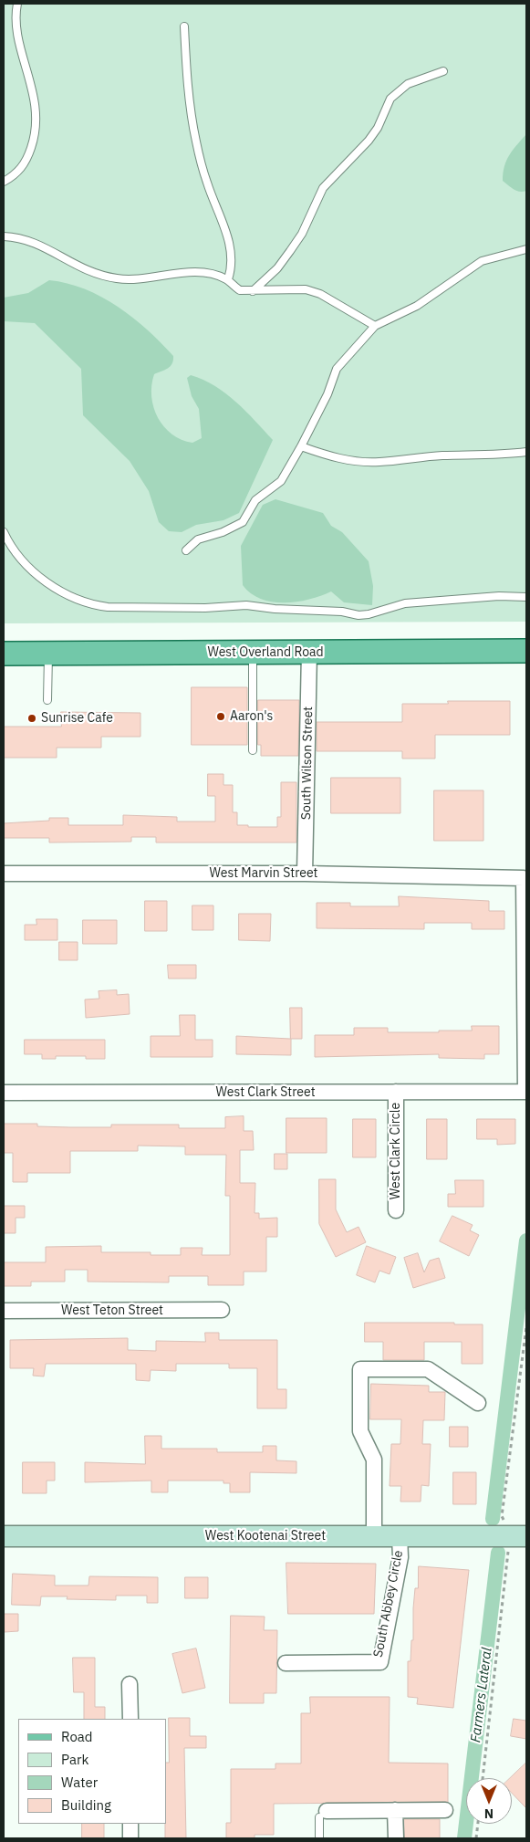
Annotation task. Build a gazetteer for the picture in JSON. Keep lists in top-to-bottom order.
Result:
{
  "streets": {
    "main road": ["West Overland Road"],
    "street": [
      "South Wilson Street",
      "West Marvin Street",
      "West Clark Street",
      "West Clark Circle",
      "West Teton Street",
      "West Kootenai Street",
      "South Abbey Circle"
    ]
  },
  "crossings": [
    ["West Overland Road", "South Wilson Street"],
    ["South Wilson Street", "West Marvin Street"],
    ["West Marvin Street", "West Clark Street"],
    ["West Clark Street", "West Clark Circle"],
    ["West Kootenai Street", "South Abbey Circle"]
  ],
  "water": ["Farmers Lateral"],
  "places": ["Aaron's", "Sunrise Cafe"],
  "legend": [
    "Road",
    "Park",
    "Water",
    "Building"
  ],
  "north": "bottom"
}
